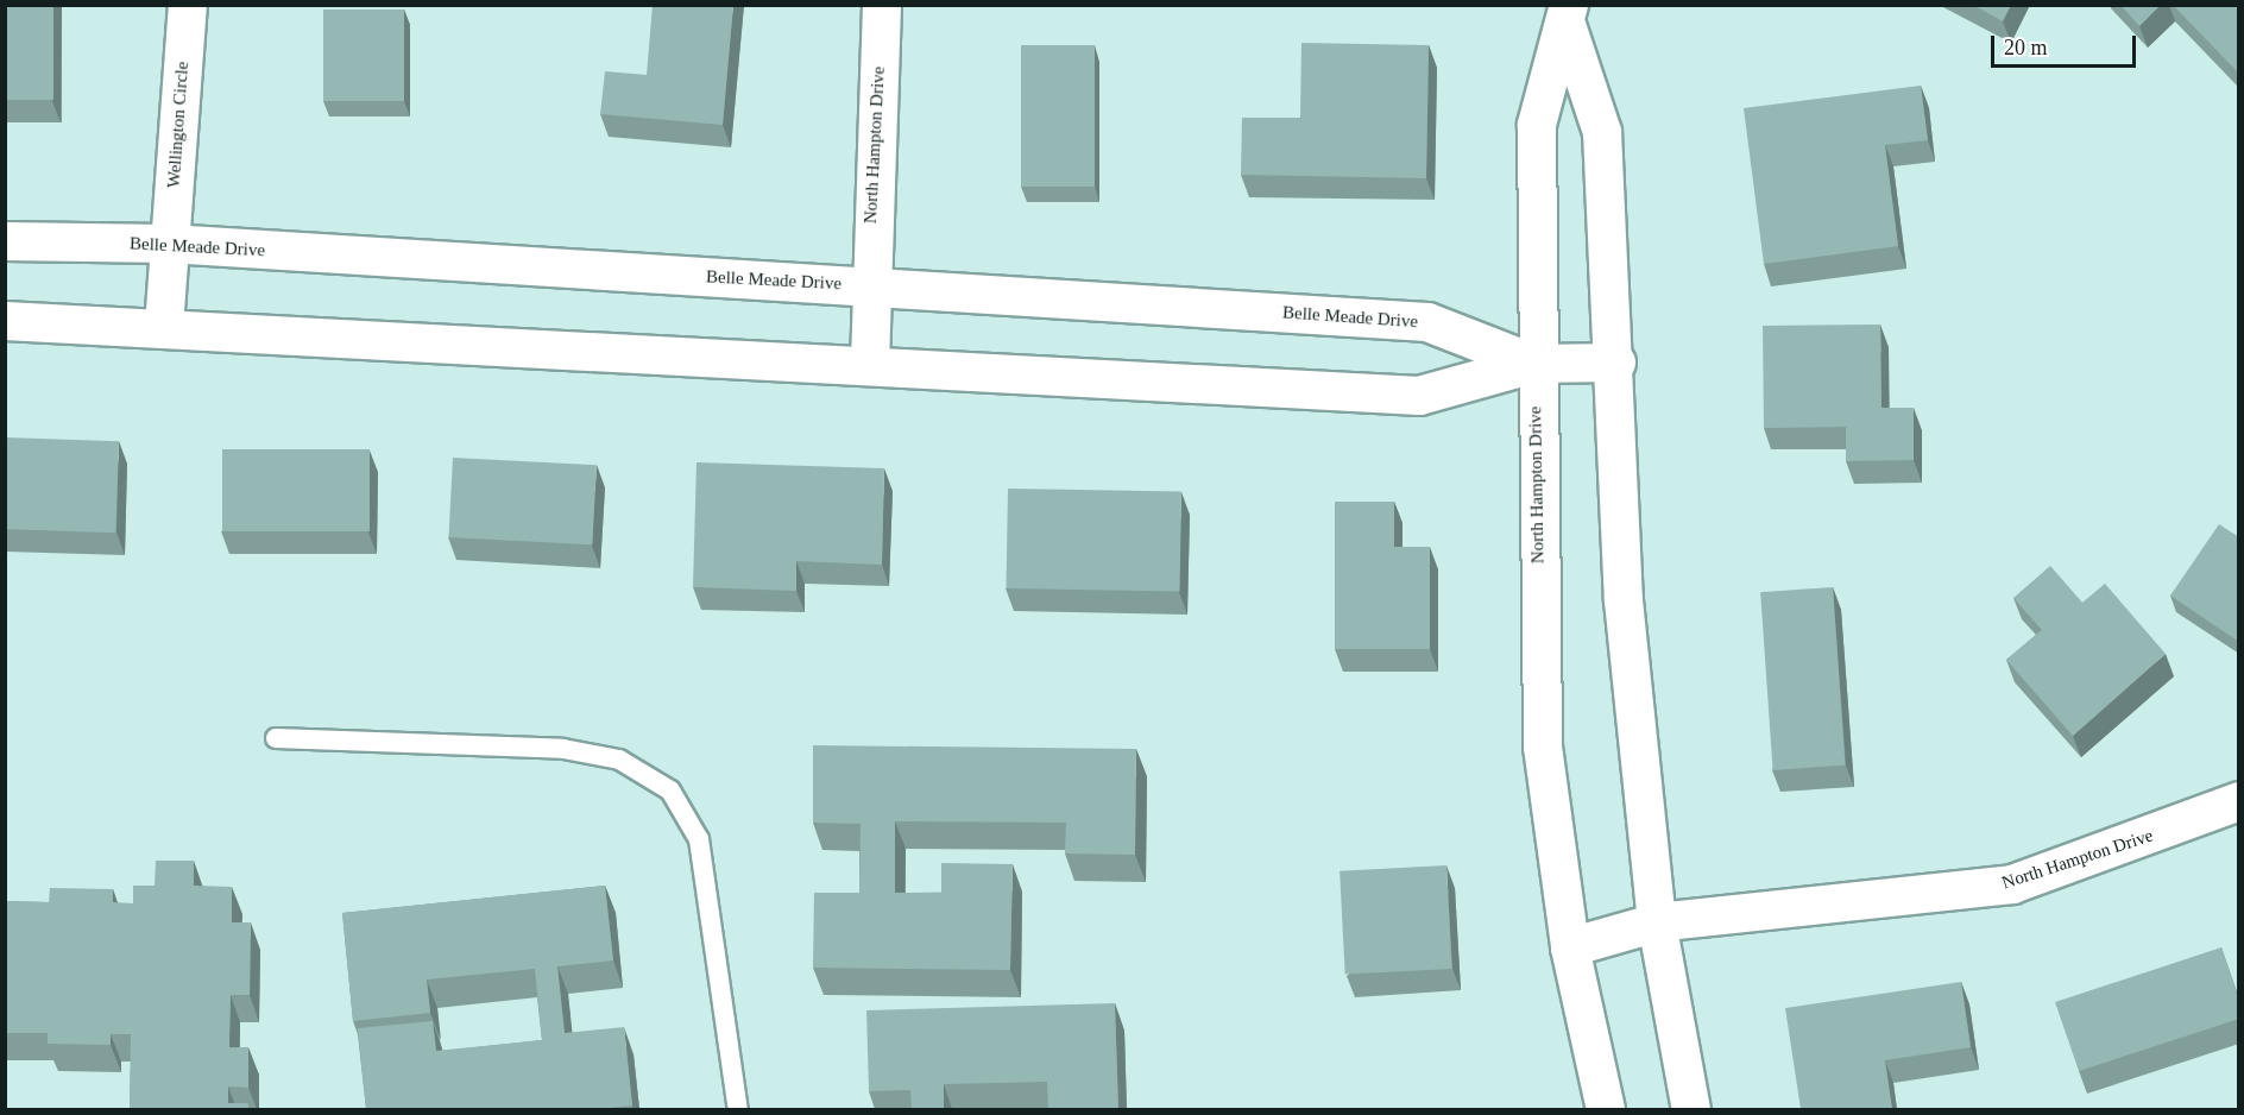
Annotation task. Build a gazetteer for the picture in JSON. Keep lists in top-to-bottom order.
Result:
{
  "streets": {
    "street": ["Wellington Circle", "North Hampton Drive", "Belle Meade Drive"]
  },
  "crossings": [
    ["Wellington Circle", "Belle Meade Drive"],
    ["North Hampton Drive", "Belle Meade Drive"]
  ],
  "scale_bar": "20 m"
}
